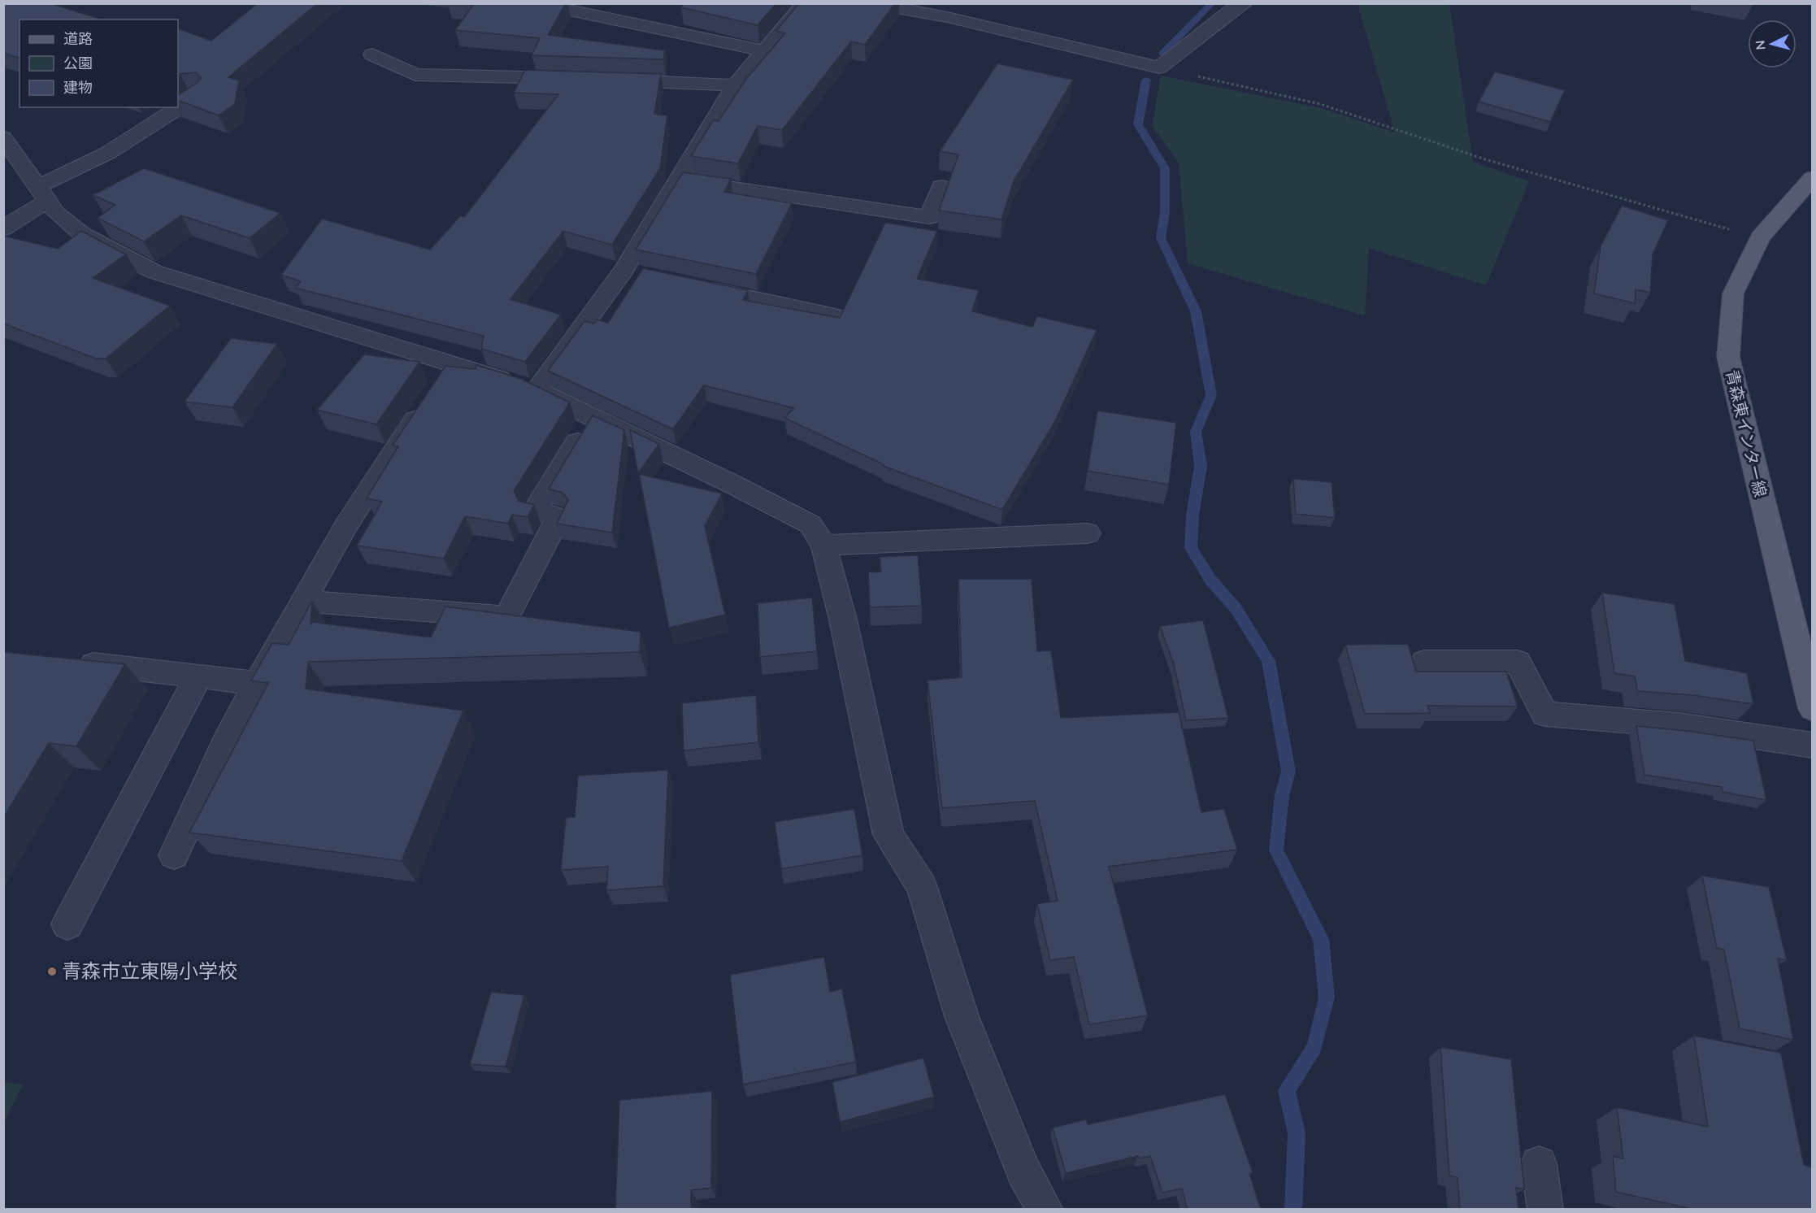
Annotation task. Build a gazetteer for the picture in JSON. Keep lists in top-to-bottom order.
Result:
{
  "streets": {
    "main road": ["青森東インター線"]
  },
  "places": ["青森市立東陽小学校"],
  "legend": ["道路", "公園", "建物"],
  "north": "left"
}
